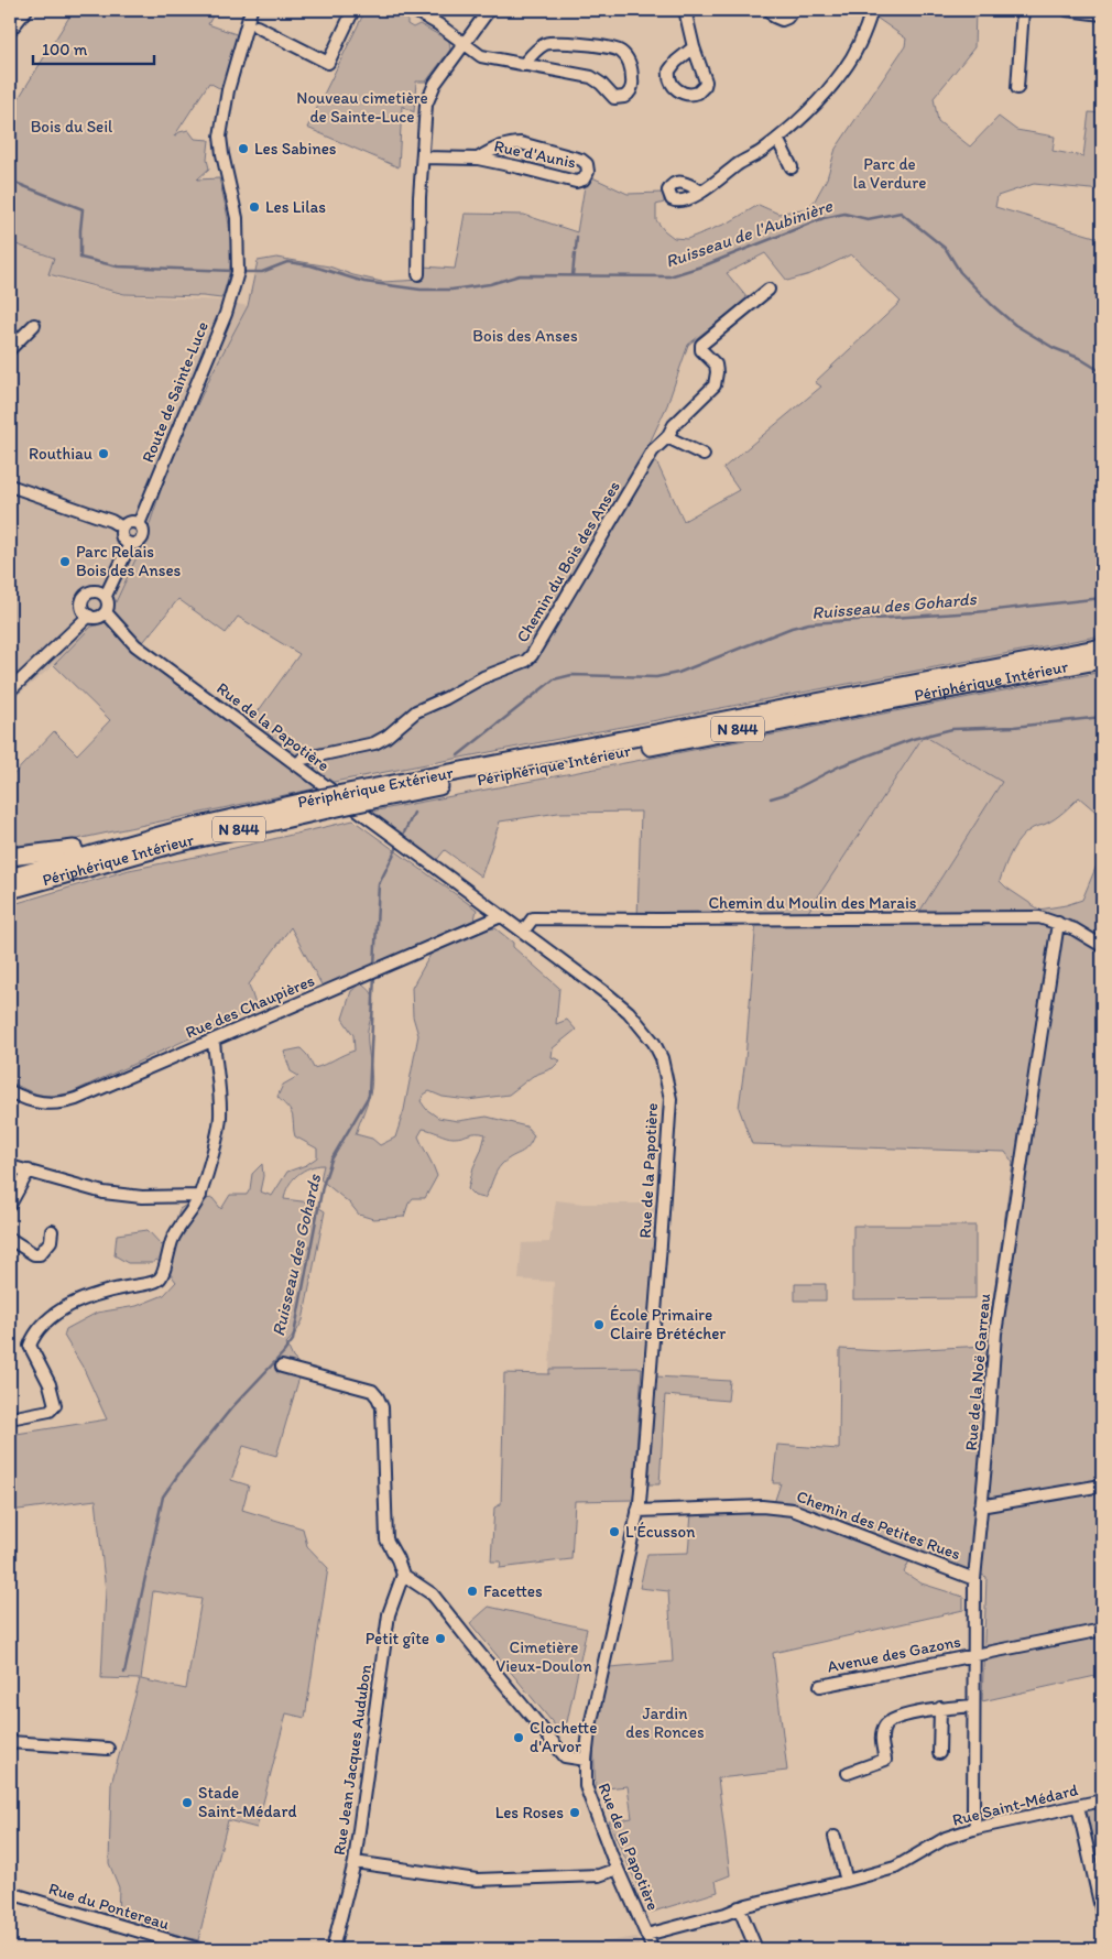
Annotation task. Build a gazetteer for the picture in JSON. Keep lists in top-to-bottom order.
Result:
{
  "streets": {
    "highway": ["Périphérique Intérieur", "N 844", "Périphérique Extérieur"],
    "street": [
      "Rue d'Aunis",
      "Route de Sainte-Luce",
      "Chemin du Bois des Anses",
      "Rue de la Papotière",
      "Chemin du Moulin des Marais",
      "Rue des Chaupières",
      "Rue de la Noë Garreau",
      "Chemin des Petites Rues",
      "Avenue des Gazons",
      "Rue Jean Jacques Audubon",
      "Rue Saint-Médard",
      "Rue du Pontereau"
    ]
  },
  "crossings": [
    ["Chemin du Bois des Anses", "Rue de la Papotière"],
    ["Périphérique Intérieur", "Périphérique Extérieur"],
    ["Rue de la Papotière", "Chemin du Moulin des Marais"],
    ["Rue de la Papotière", "Rue des Chaupières"],
    ["Rue de la Papotière", "Chemin des Petites Rues"],
    ["Rue de la Papotière", "Rue Saint-Médard"],
    ["Chemin du Moulin des Marais", "Rue de la Noë Garreau"],
    ["Rue de la Noë Garreau", "Chemin des Petites Rues"],
    ["Rue de la Noë Garreau", "Avenue des Gazons"],
    ["Rue de la Noë Garreau", "Rue Saint-Médard"]
  ],
  "water": ["Ruisseau de l'Aubinière", "Ruisseau des Gohards"],
  "parks": [
    "Nouveau cimetière de Sainte-Luce",
    "Bois du Seil",
    "Parc de la Verdure",
    "Bois des Anses",
    "Cimetière Vieux-Doulon",
    "Jardin des Ronces"
  ],
  "places": [
    "Les Sabines",
    "Les Lilas",
    "Routhiau",
    "Parc Relais Bois des Anses",
    "École Primaire Claire Brétécher",
    "L'Écusson",
    "Facettes",
    "Petit gîte",
    "Clochette d'Arvor",
    "Stade Saint-Médard",
    "Les Roses"
  ],
  "scale_bar": "100 m"
}
